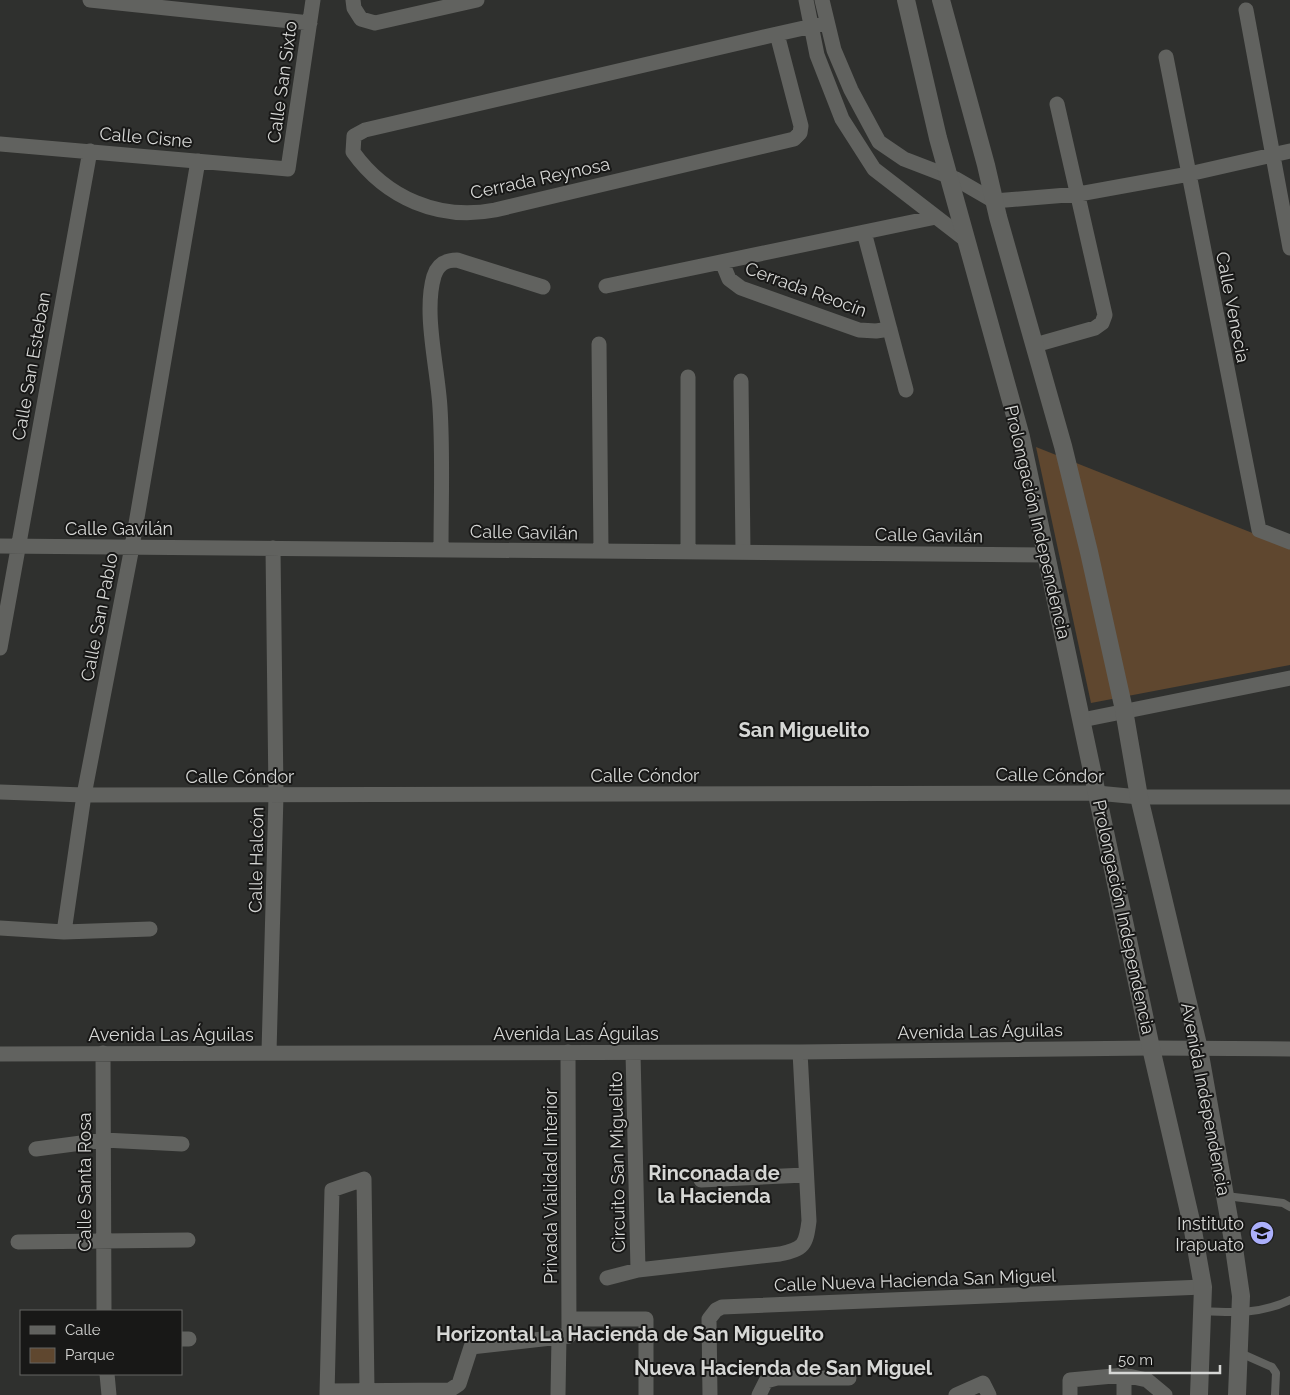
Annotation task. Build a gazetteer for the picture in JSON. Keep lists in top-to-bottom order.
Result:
{
  "streets": {
    "street": [
      "Calle San Sixto",
      "Calle Cisne",
      "Cerrada Reynosa",
      "Cerrada Reocín",
      "Calle Venecia",
      "Calle San Esteban",
      "Prolongación Independencia",
      "Calle Gavilán",
      "Calle San Pablo",
      "Calle Cóndor",
      "Calle Halcón",
      "Avenida Las Águilas",
      "Avenida Independencia",
      "Circuito San Miguelito",
      "Calle Santa Rosa",
      "Privada Vialidad Interior",
      "Calle Nueva Hacienda San Miguel"
    ]
  },
  "crossings": [
    ["Calle San Sixto", "Calle Cisne"],
    ["Calle Cisne", "Calle San Esteban"],
    ["Calle Cisne", "Calle San Pablo"],
    ["Calle San Esteban", "Calle Gavilán"],
    ["Prolongación Independencia", "Calle Gavilán"],
    ["Prolongación Independencia", "Calle Cóndor"],
    ["Prolongación Independencia", "Avenida Las Águilas"],
    ["Calle Gavilán", "Calle San Pablo"],
    ["Calle Gavilán", "Calle Halcón"],
    ["Calle San Pablo", "Calle Cóndor"],
    ["Calle Cóndor", "Calle Halcón"],
    ["Calle Cóndor", "Avenida Independencia"],
    ["Calle Halcón", "Avenida Las Águilas"],
    ["Avenida Las Águilas", "Avenida Independencia"],
    ["Avenida Las Águilas", "Circuito San Miguelito"],
    ["Avenida Las Águilas", "Calle Santa Rosa"],
    ["Avenida Las Águilas", "Privada Vialidad Interior"]
  ],
  "districts": [
    "San Miguelito",
    "Rinconada de la Hacienda",
    "Horizontal La Hacienda de San Miguelito",
    "Nueva Hacienda de San Miguel"
  ],
  "places": {
    "school or university": ["Instituto Irapuato"]
  },
  "legend": ["Calle", "Parque"],
  "scale_bar": "50 m"
}
